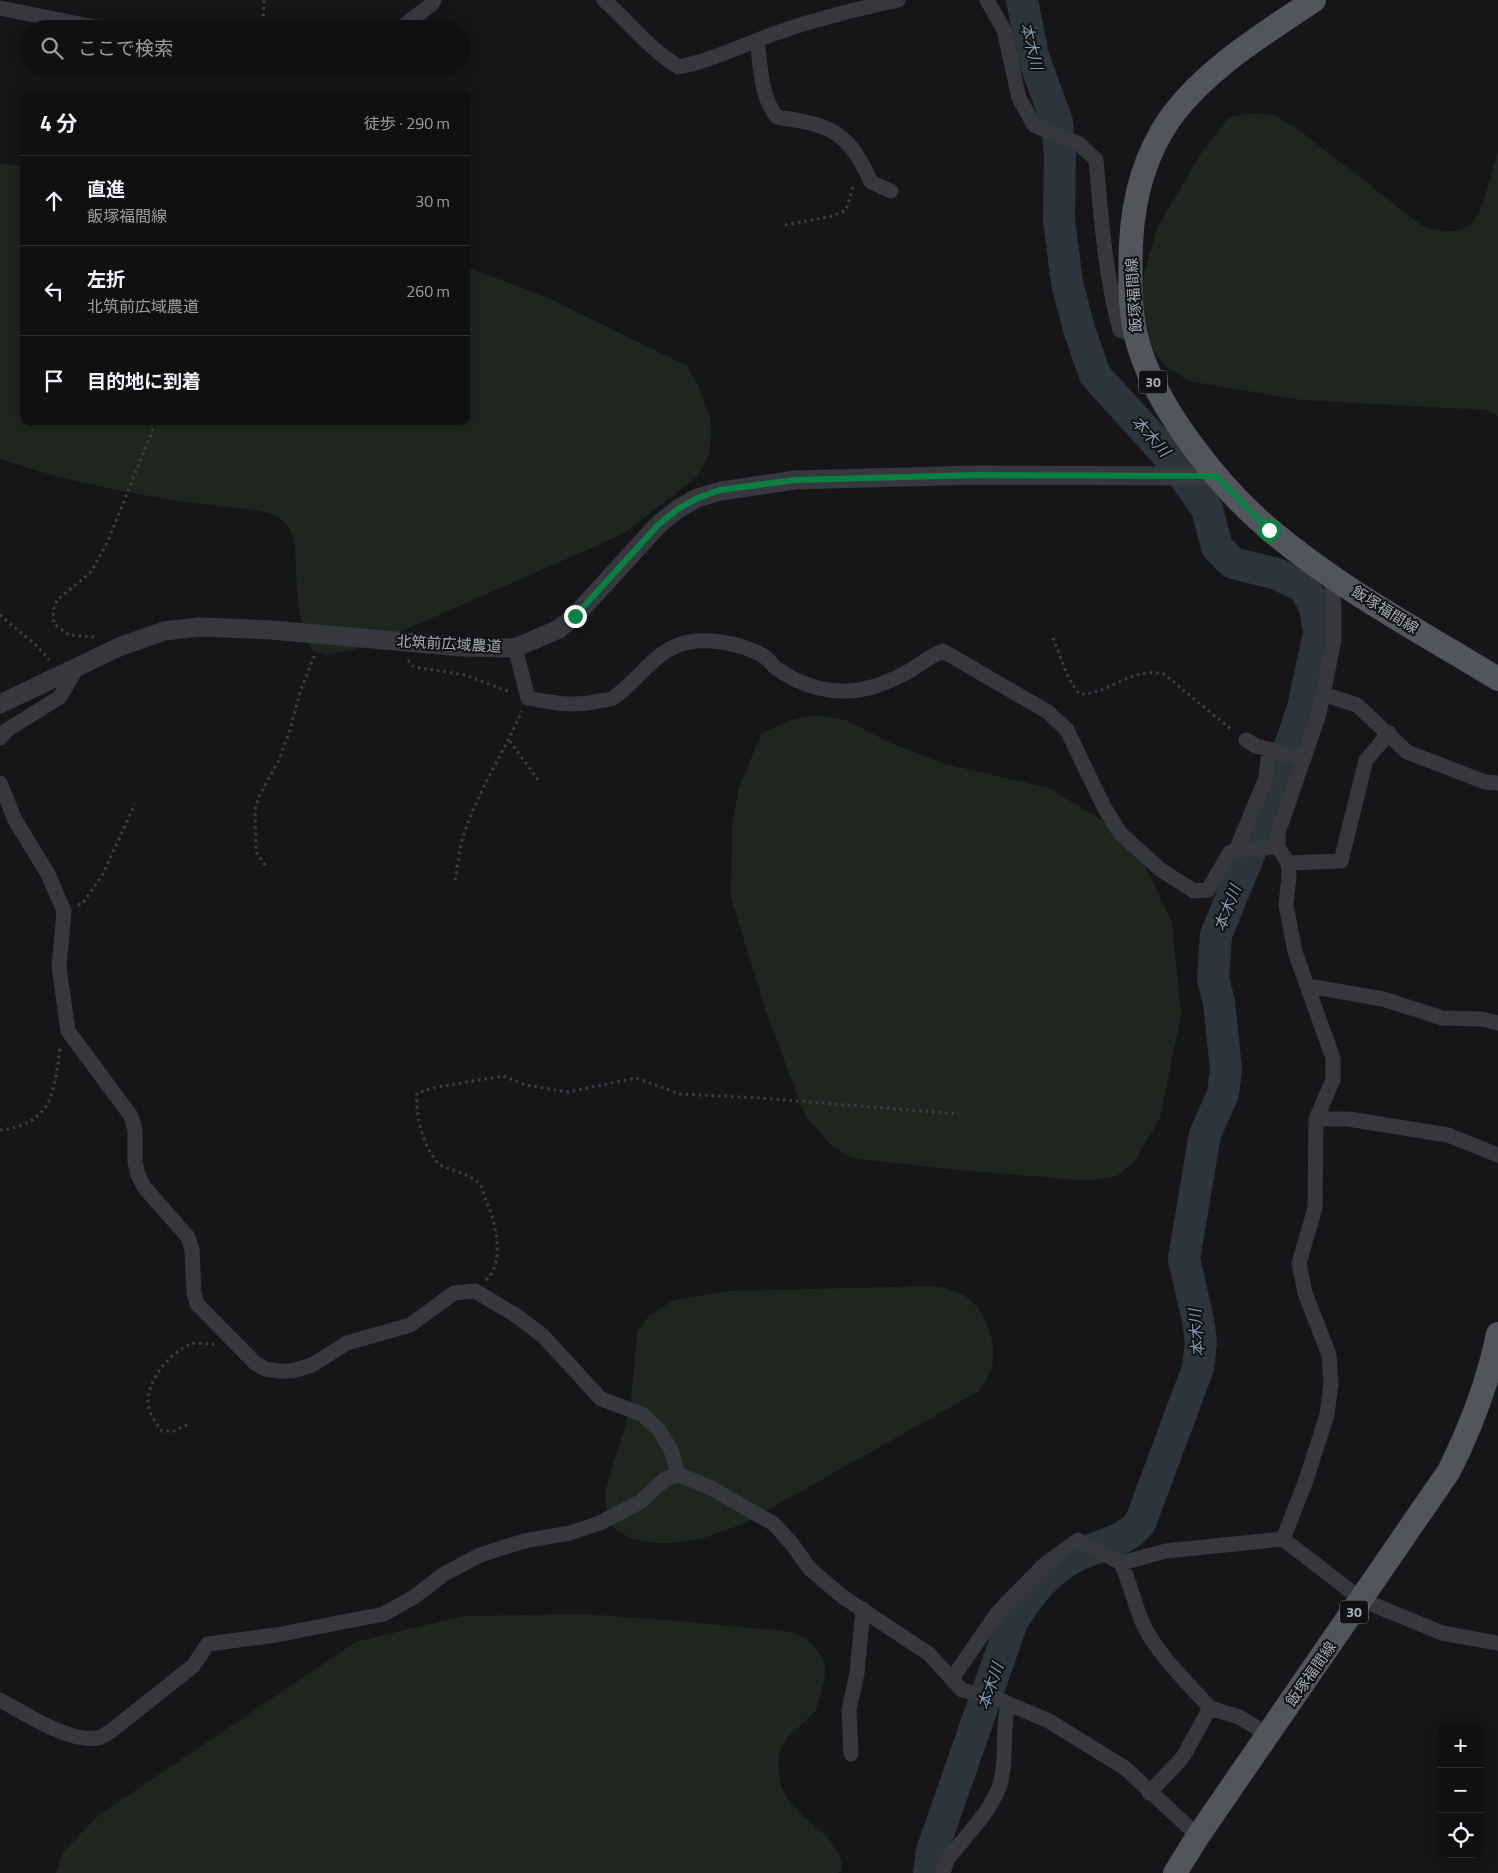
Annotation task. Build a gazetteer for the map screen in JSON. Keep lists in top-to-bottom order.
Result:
{
  "streets": {
    "main road": ["飯塚福間線", "30"],
    "street": ["北筑前広域農道"]
  },
  "crossings": [
    ["飯塚福間線", "北筑前広域農道"]
  ],
  "water": ["本木川"],
  "page": {
    "search": "ここで検索",
    "heading": ["4 分", "徒歩 · 290 m"],
    "list": [
      ["直進", "飯塚福間線", "30 m"],
      ["左折", "北筑前広域農道", "260 m"],
      "目的地に到着"
    ],
    "map_buttons": ["+", "−"]
  }
}
